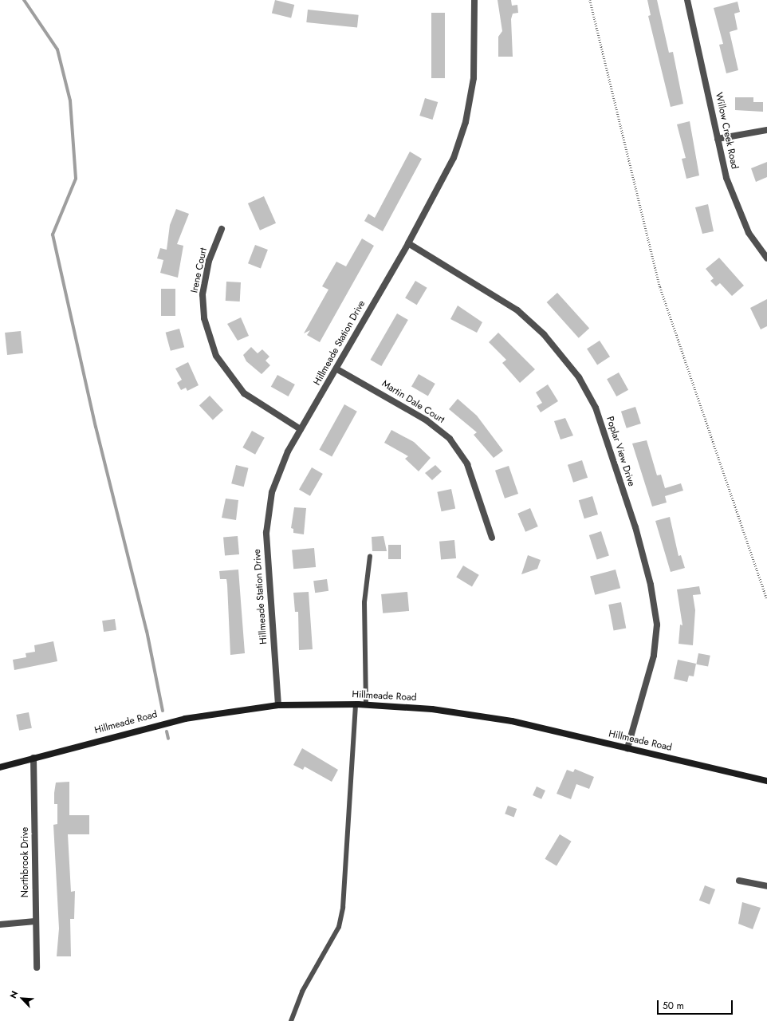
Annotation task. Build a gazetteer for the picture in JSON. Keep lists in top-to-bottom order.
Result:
{
  "streets": {
    "street": [
      "Willow Creek Road",
      "Irene Court",
      "Hillmeade Station Drive",
      "Martin Dale Court",
      "Poplar View Drive",
      "Hillmeade Road",
      "Northbrook Drive"
    ]
  },
  "crossings": [
    ["Irene Court", "Hillmeade Station Drive"],
    ["Hillmeade Station Drive", "Martin Dale Court"],
    ["Hillmeade Station Drive", "Poplar View Drive"],
    ["Hillmeade Station Drive", "Hillmeade Road"],
    ["Poplar View Drive", "Hillmeade Road"],
    ["Hillmeade Road", "Northbrook Drive"]
  ],
  "scale_bar": "50 m",
  "north": "top left"
}
